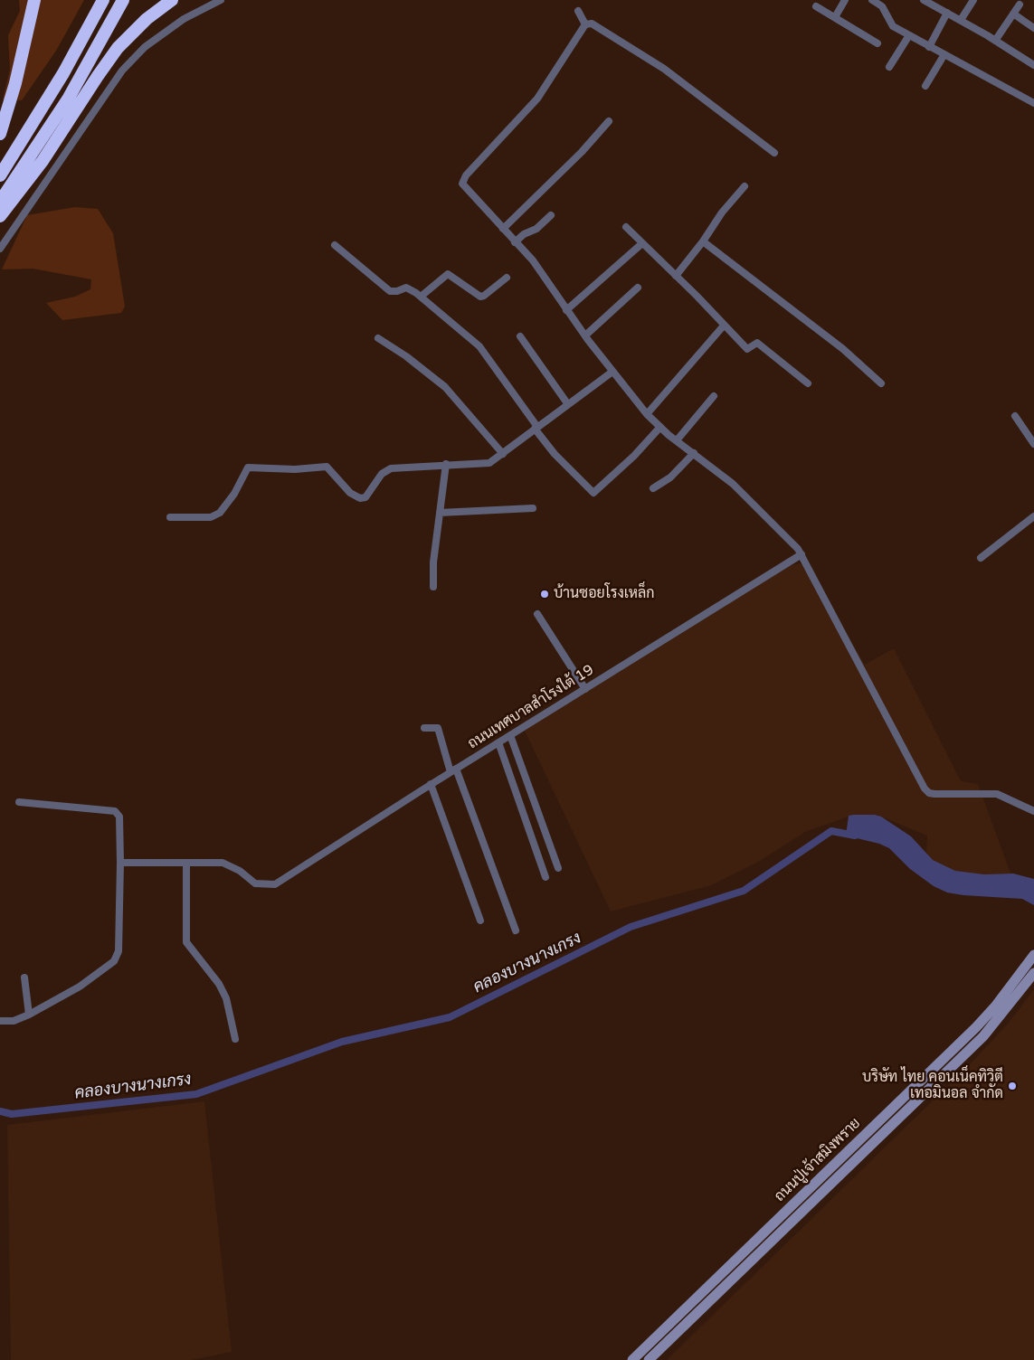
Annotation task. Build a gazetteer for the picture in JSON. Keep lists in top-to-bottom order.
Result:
{
  "streets": {
    "main road": ["ถนนปู่เจ้าสมิงพราย"],
    "street": ["ถนนเทศบาลสำโรงใต้ 19"]
  },
  "water": ["คลองบางนางเกรง"],
  "places": ["บ้านซอยโรงเหล็ก", "บริษัท ไทย คอนเน็คทิวิตี เทอมินอล จำกัด"]
}
